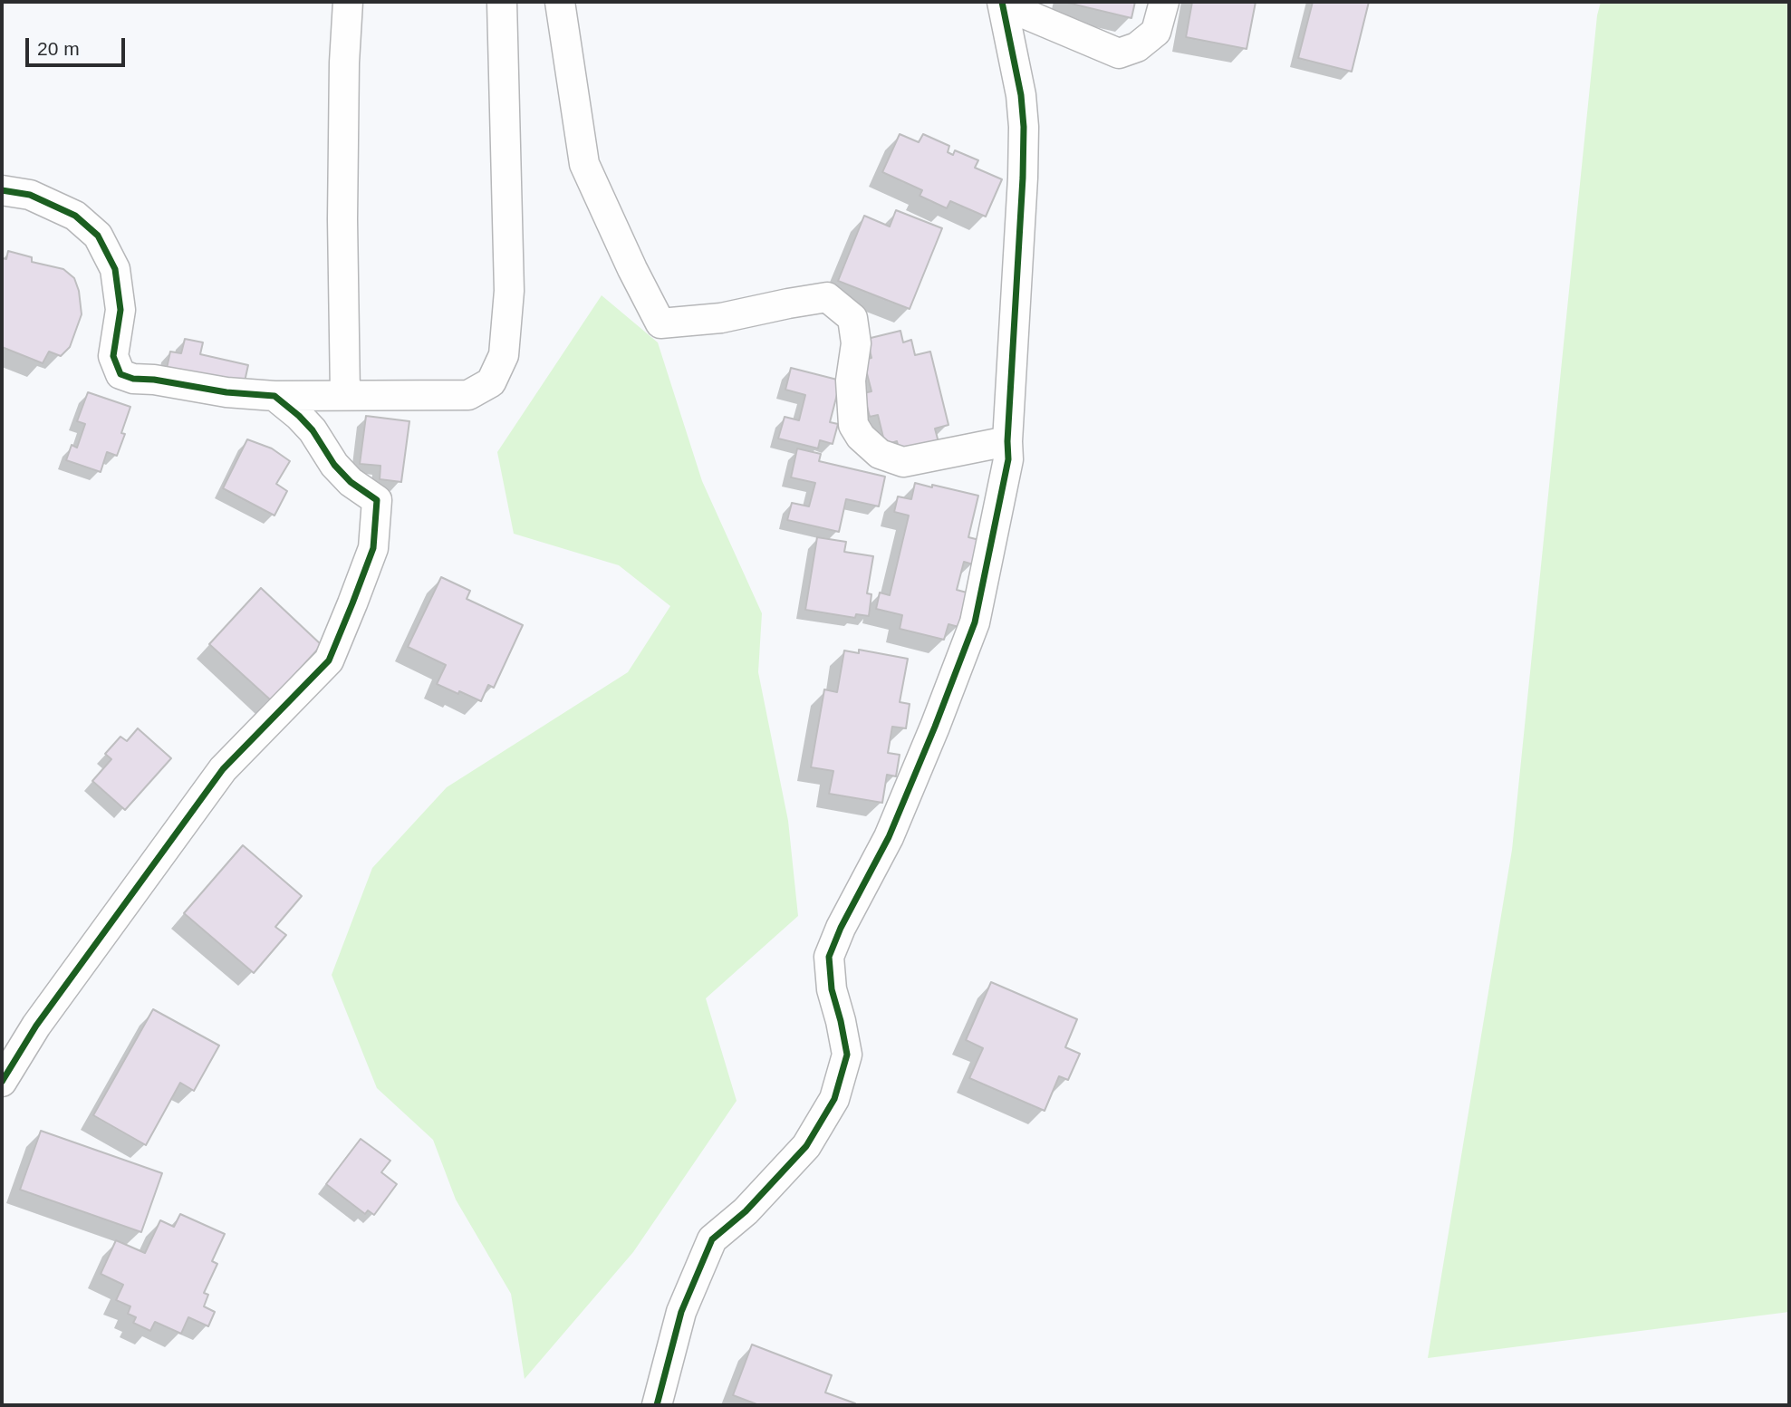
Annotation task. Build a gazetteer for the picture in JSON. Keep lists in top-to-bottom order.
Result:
{
  "scale_bar": "20 m"
}
